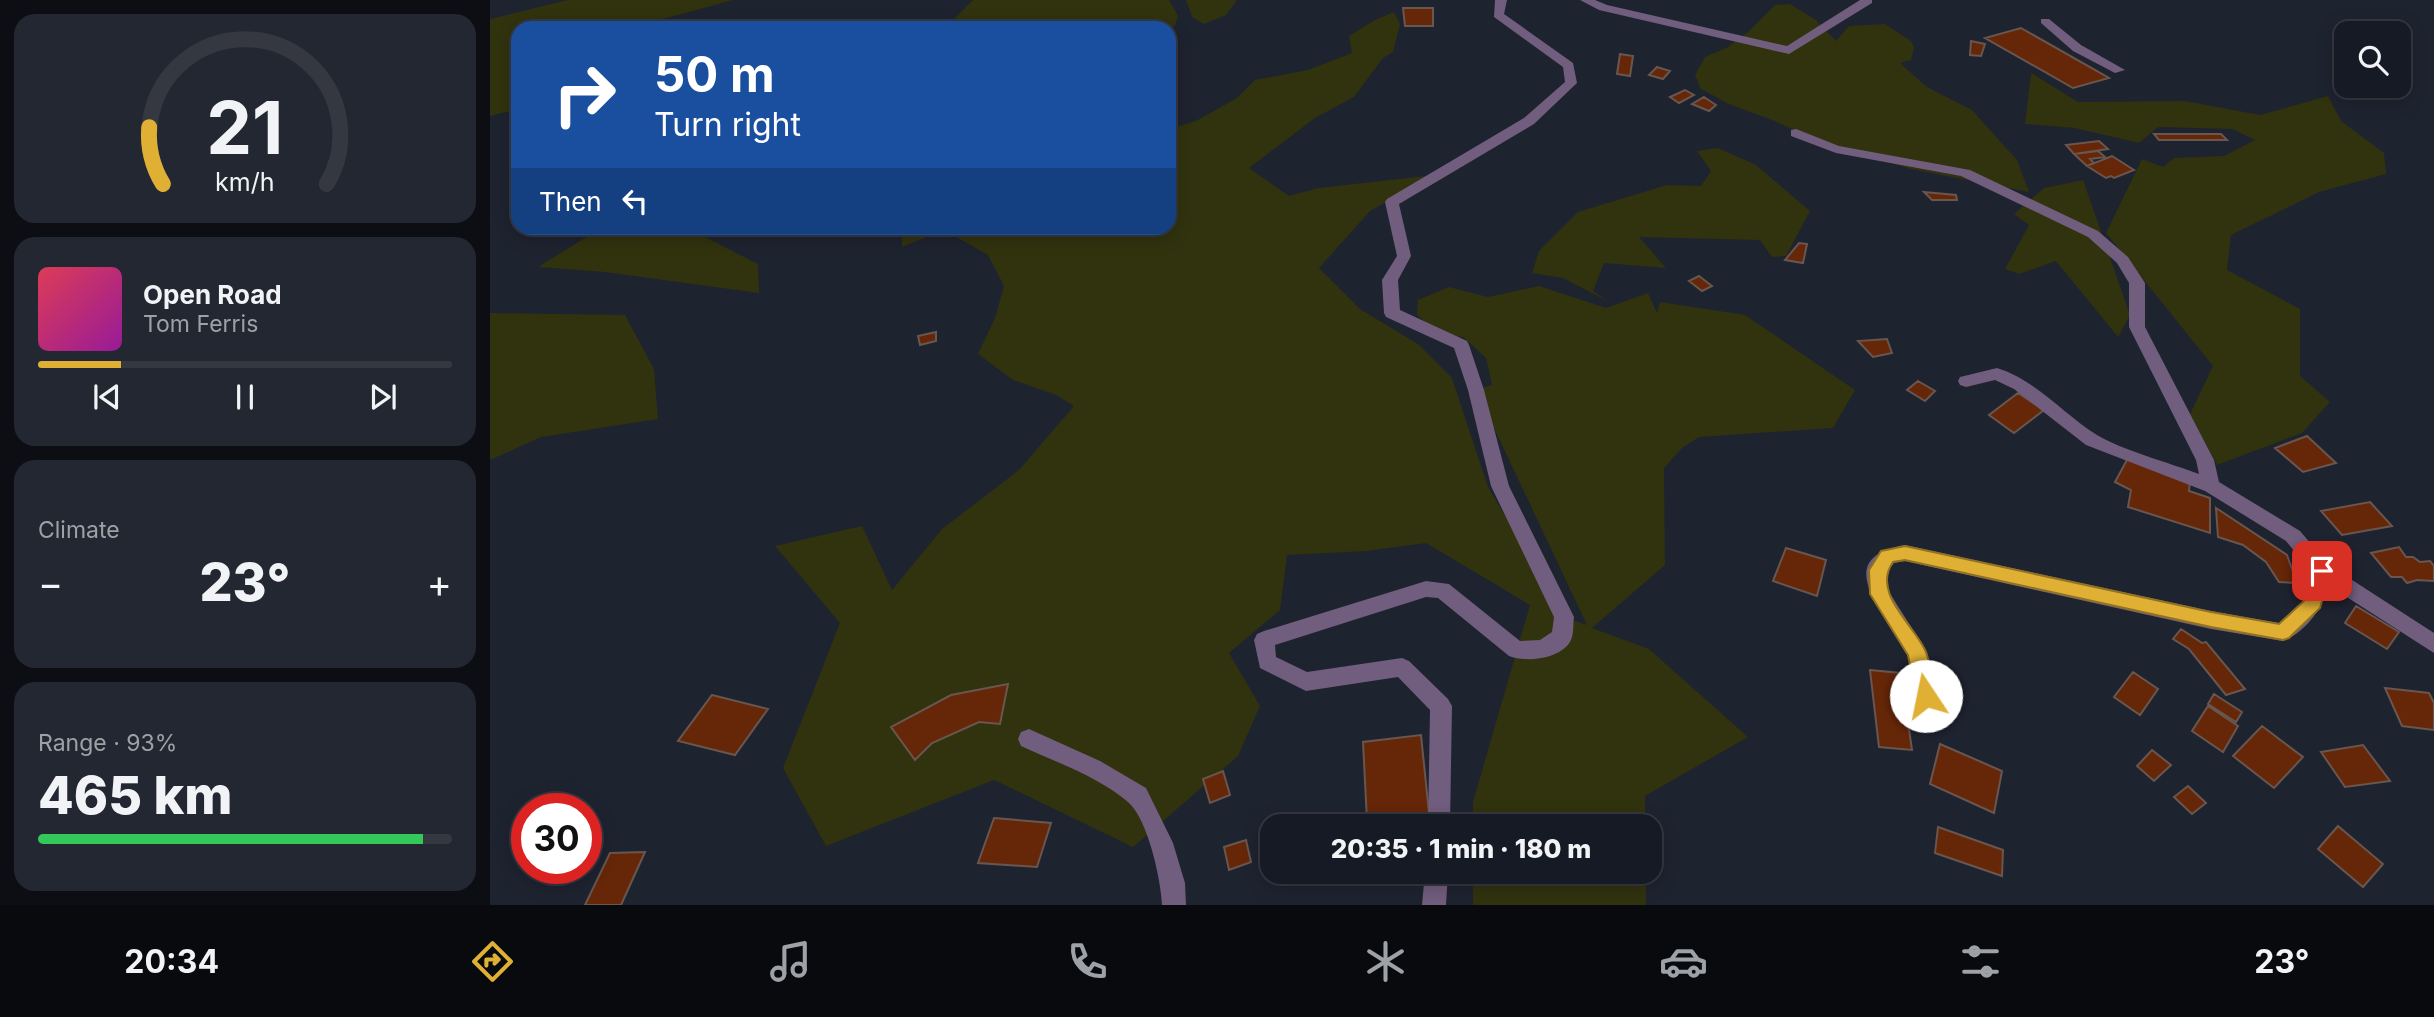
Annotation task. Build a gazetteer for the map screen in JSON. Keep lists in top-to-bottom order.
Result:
{
  "page": {
    "turn": ["50 m", "Turn right"],
    "then": "Then",
    "song": ["Open Road", "Tom Ferris"],
    "tile": [
      "Climate",
      ["Range · 93%", "465 km"]
    ],
    "heat": ["−", "23°", "+"],
    "limit": "30",
    "trip": "20:35 · 1 min · 180 m",
    "tabs": ["20:34", "23°"],
    "gauge": ["21", "km/h"]
  }
}
